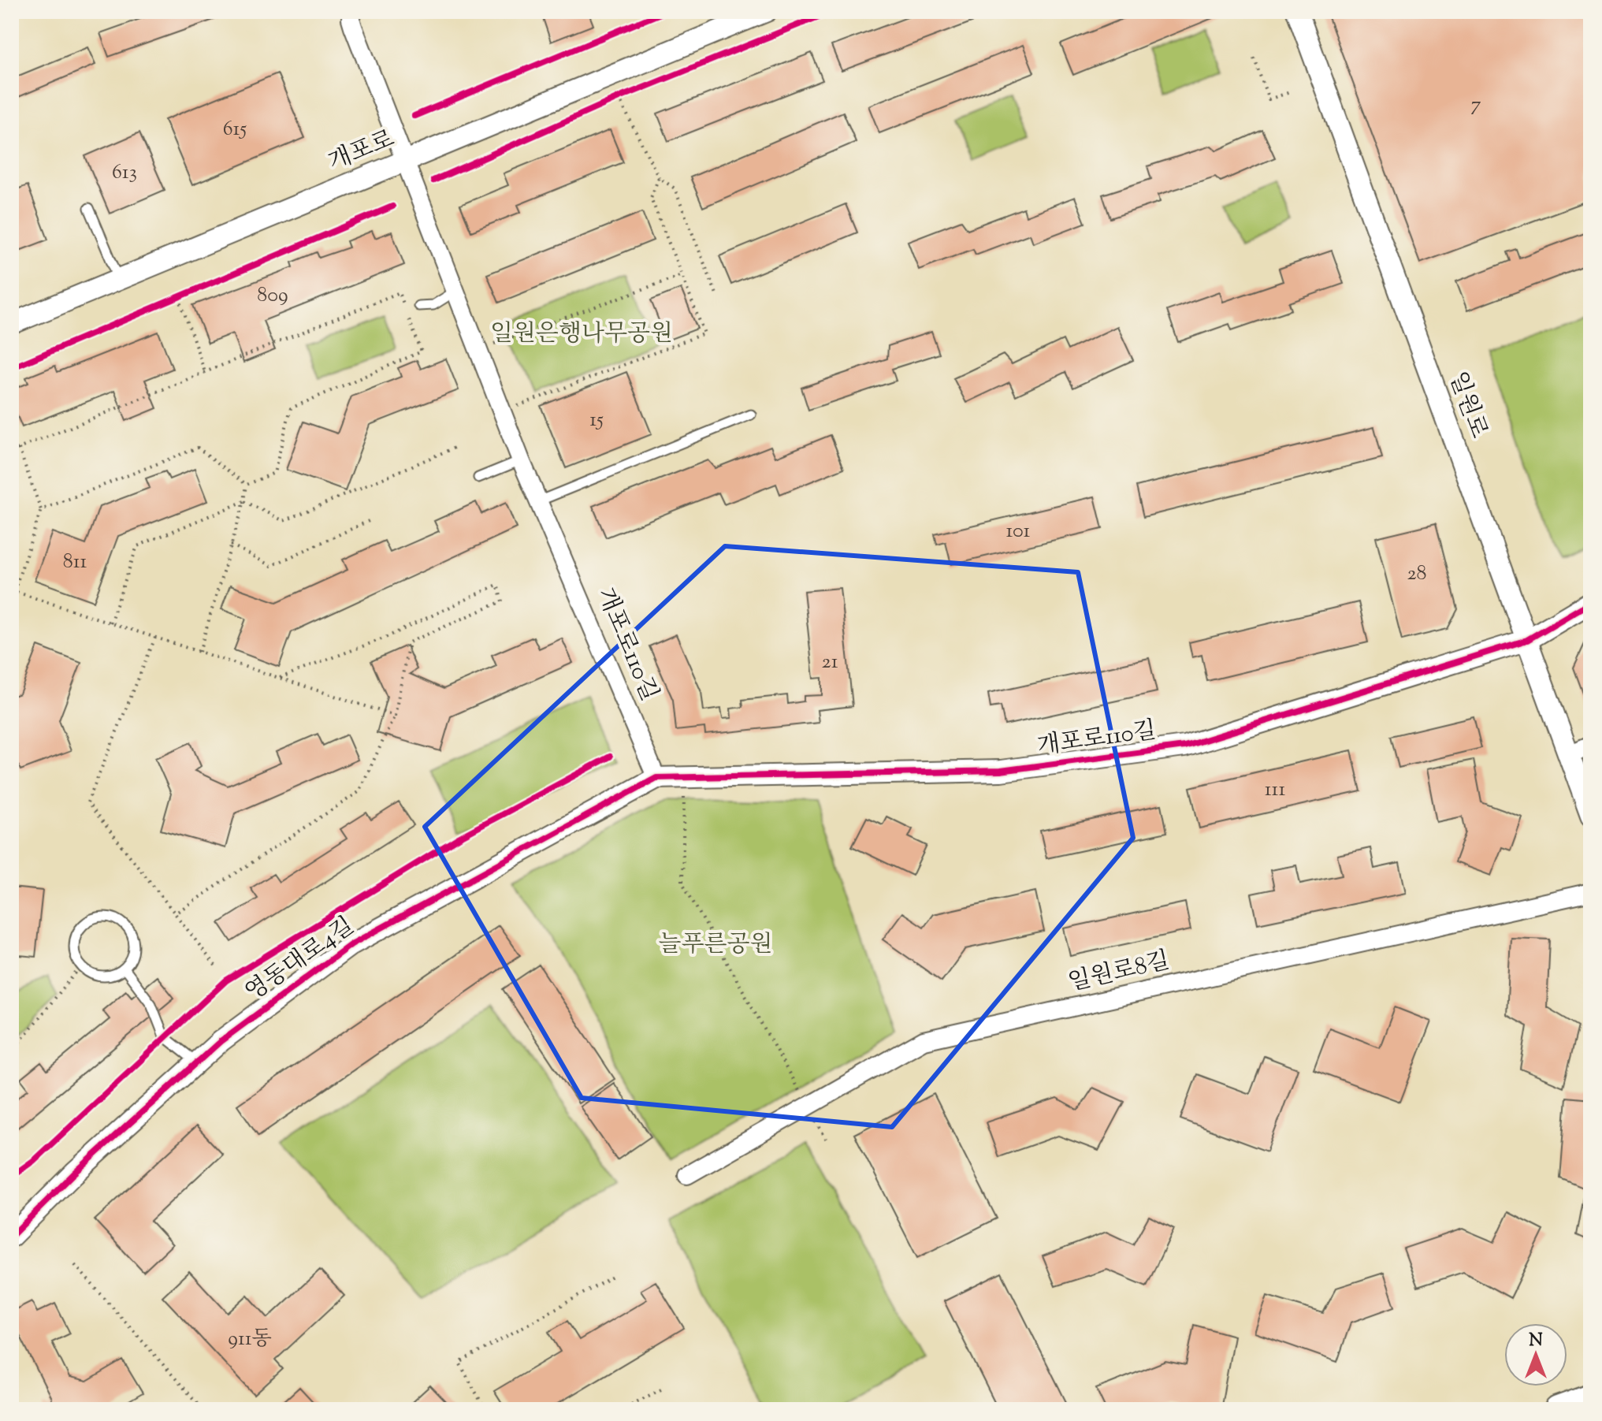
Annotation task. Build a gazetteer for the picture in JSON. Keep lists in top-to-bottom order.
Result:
{
  "streets": {
    "street": [
      "개포로",
      "일원로",
      "개포로110길",
      "영동대로4길",
      "일원로8길"
    ]
  },
  "crossings": [
    ["개포로", "개포로110길"],
    ["일원로", "개포로110길"],
    ["개포로110길", "영동대로4길"]
  ],
  "parks": ["일원은행나무공원", "늘푸른공원"],
  "house_numbers": [
    "7",
    "615",
    "613",
    "809",
    "15",
    "101",
    "811",
    "28",
    "21",
    "111",
    "911동"
  ],
  "north": "top"
}
